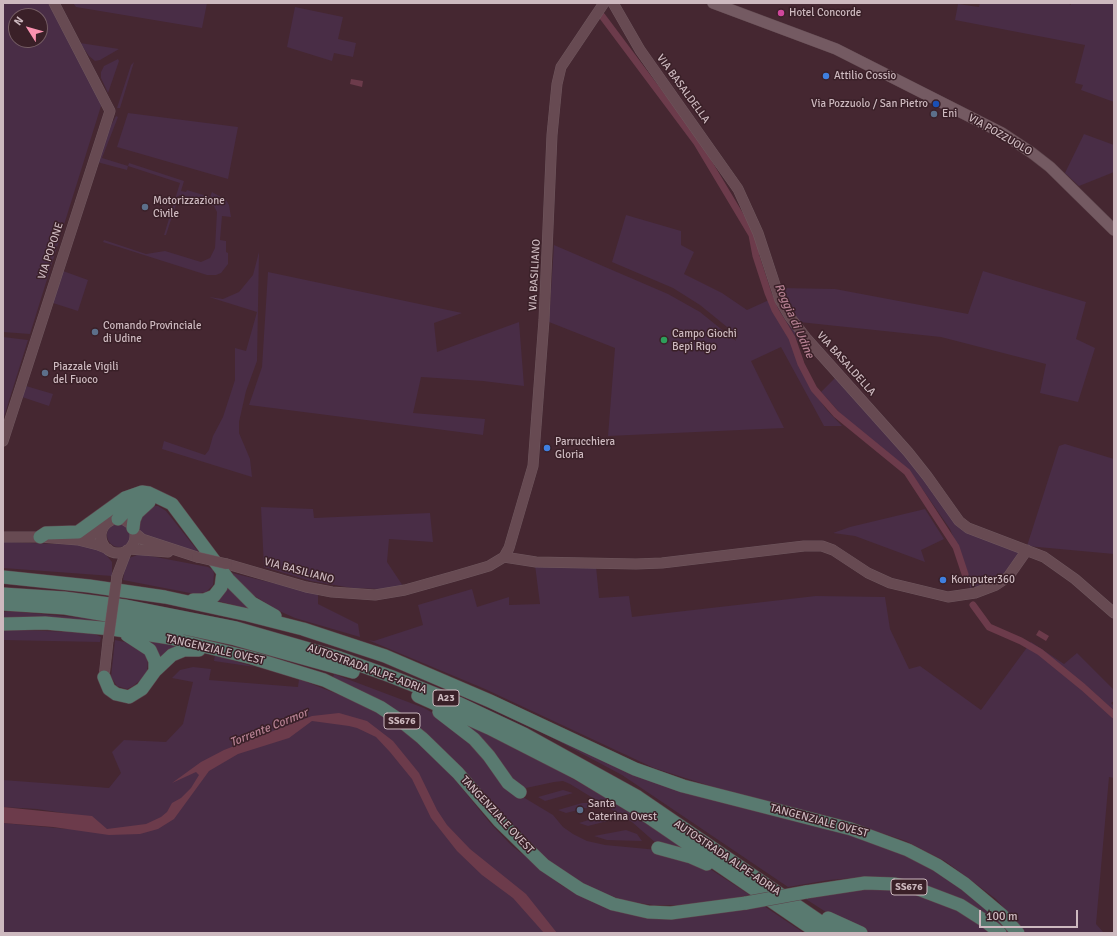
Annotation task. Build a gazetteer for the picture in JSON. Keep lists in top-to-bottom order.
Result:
{
  "streets": {
    "highway": [
      "TANGENZIALE OVEST",
      "AUTOSTRADA ALPE-ADRIA",
      "A23",
      "SS676"
    ],
    "main road": ["VIA POZZUOLO"],
    "street": ["VIA BASALDELLA", "VIA POPONE", "VIA BASILIANO"]
  },
  "water": ["Roggia di Udine", "Torrente Cormor"],
  "places": [
    "Hotel Concorde",
    "Attilio Cossio",
    "Via Pozzuolo / San Pietro",
    "Eni",
    "Motorizzazione Civile",
    "Comando Provinciale di Udine",
    "Campo Giochi Bepi Rigo",
    "Piazzale Vigili del Fuoco",
    "Parrucchiera Gloria",
    "Komputer360",
    "Santa Caterina Ovest"
  ],
  "scale_bar": "100 m",
  "north": "top left"
}
